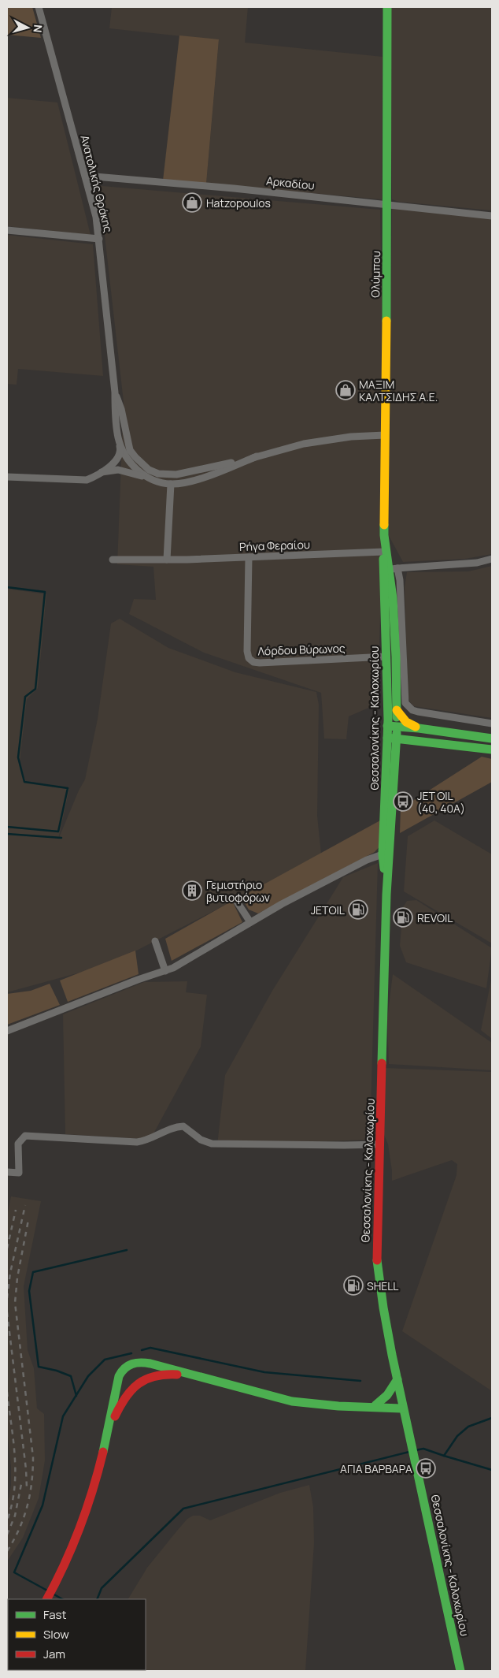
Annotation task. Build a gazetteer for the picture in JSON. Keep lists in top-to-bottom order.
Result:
{
  "streets": {
    "main road": ["Ολύμπου", "Θεσσαλονίκης - Καλοχωρίου"],
    "street": [
      "Αρκαδίου",
      "Ανατολικής Θράκης",
      "Ρήγα Φεραίου",
      "Λόρδου Βύρωνος"
    ]
  },
  "crossings": [
    ["Αρκαδίου", "Ανατολικής Θράκης"],
    ["Αρκαδίου", "Ολύμπου"],
    ["Ανατολικής Θράκης", "Ολύμπου"],
    ["Ολύμπου", "Θεσσαλονίκης - Καλοχωρίου"],
    ["Ρήγα Φεραίου", "Λόρδου Βύρωνος"],
    ["Ρήγα Φεραίου", "Θεσσαλονίκης - Καλοχωρίου"],
    ["Λόρδου Βύρωνος", "Θεσσαλονίκης - Καλοχωρίου"]
  ],
  "places": {
    "shop": ["Hatzopoulos", "ΜΑΞΙΜ ΚΑΛΤΣΙΔΗΣ Α.Ε."],
    "bus stop": ["JET OIL (40, 40Α)", "ΑΓΙΑ ΒΑΡΒΑΡΑ"],
    "building": ["Γεμιστήριο βυτιοφόρων"],
    "fuel station": ["JETOIL", "REVOIL", "SHELL"]
  },
  "legend": ["Fast", "Slow", "Jam"],
  "north": "right"
}
